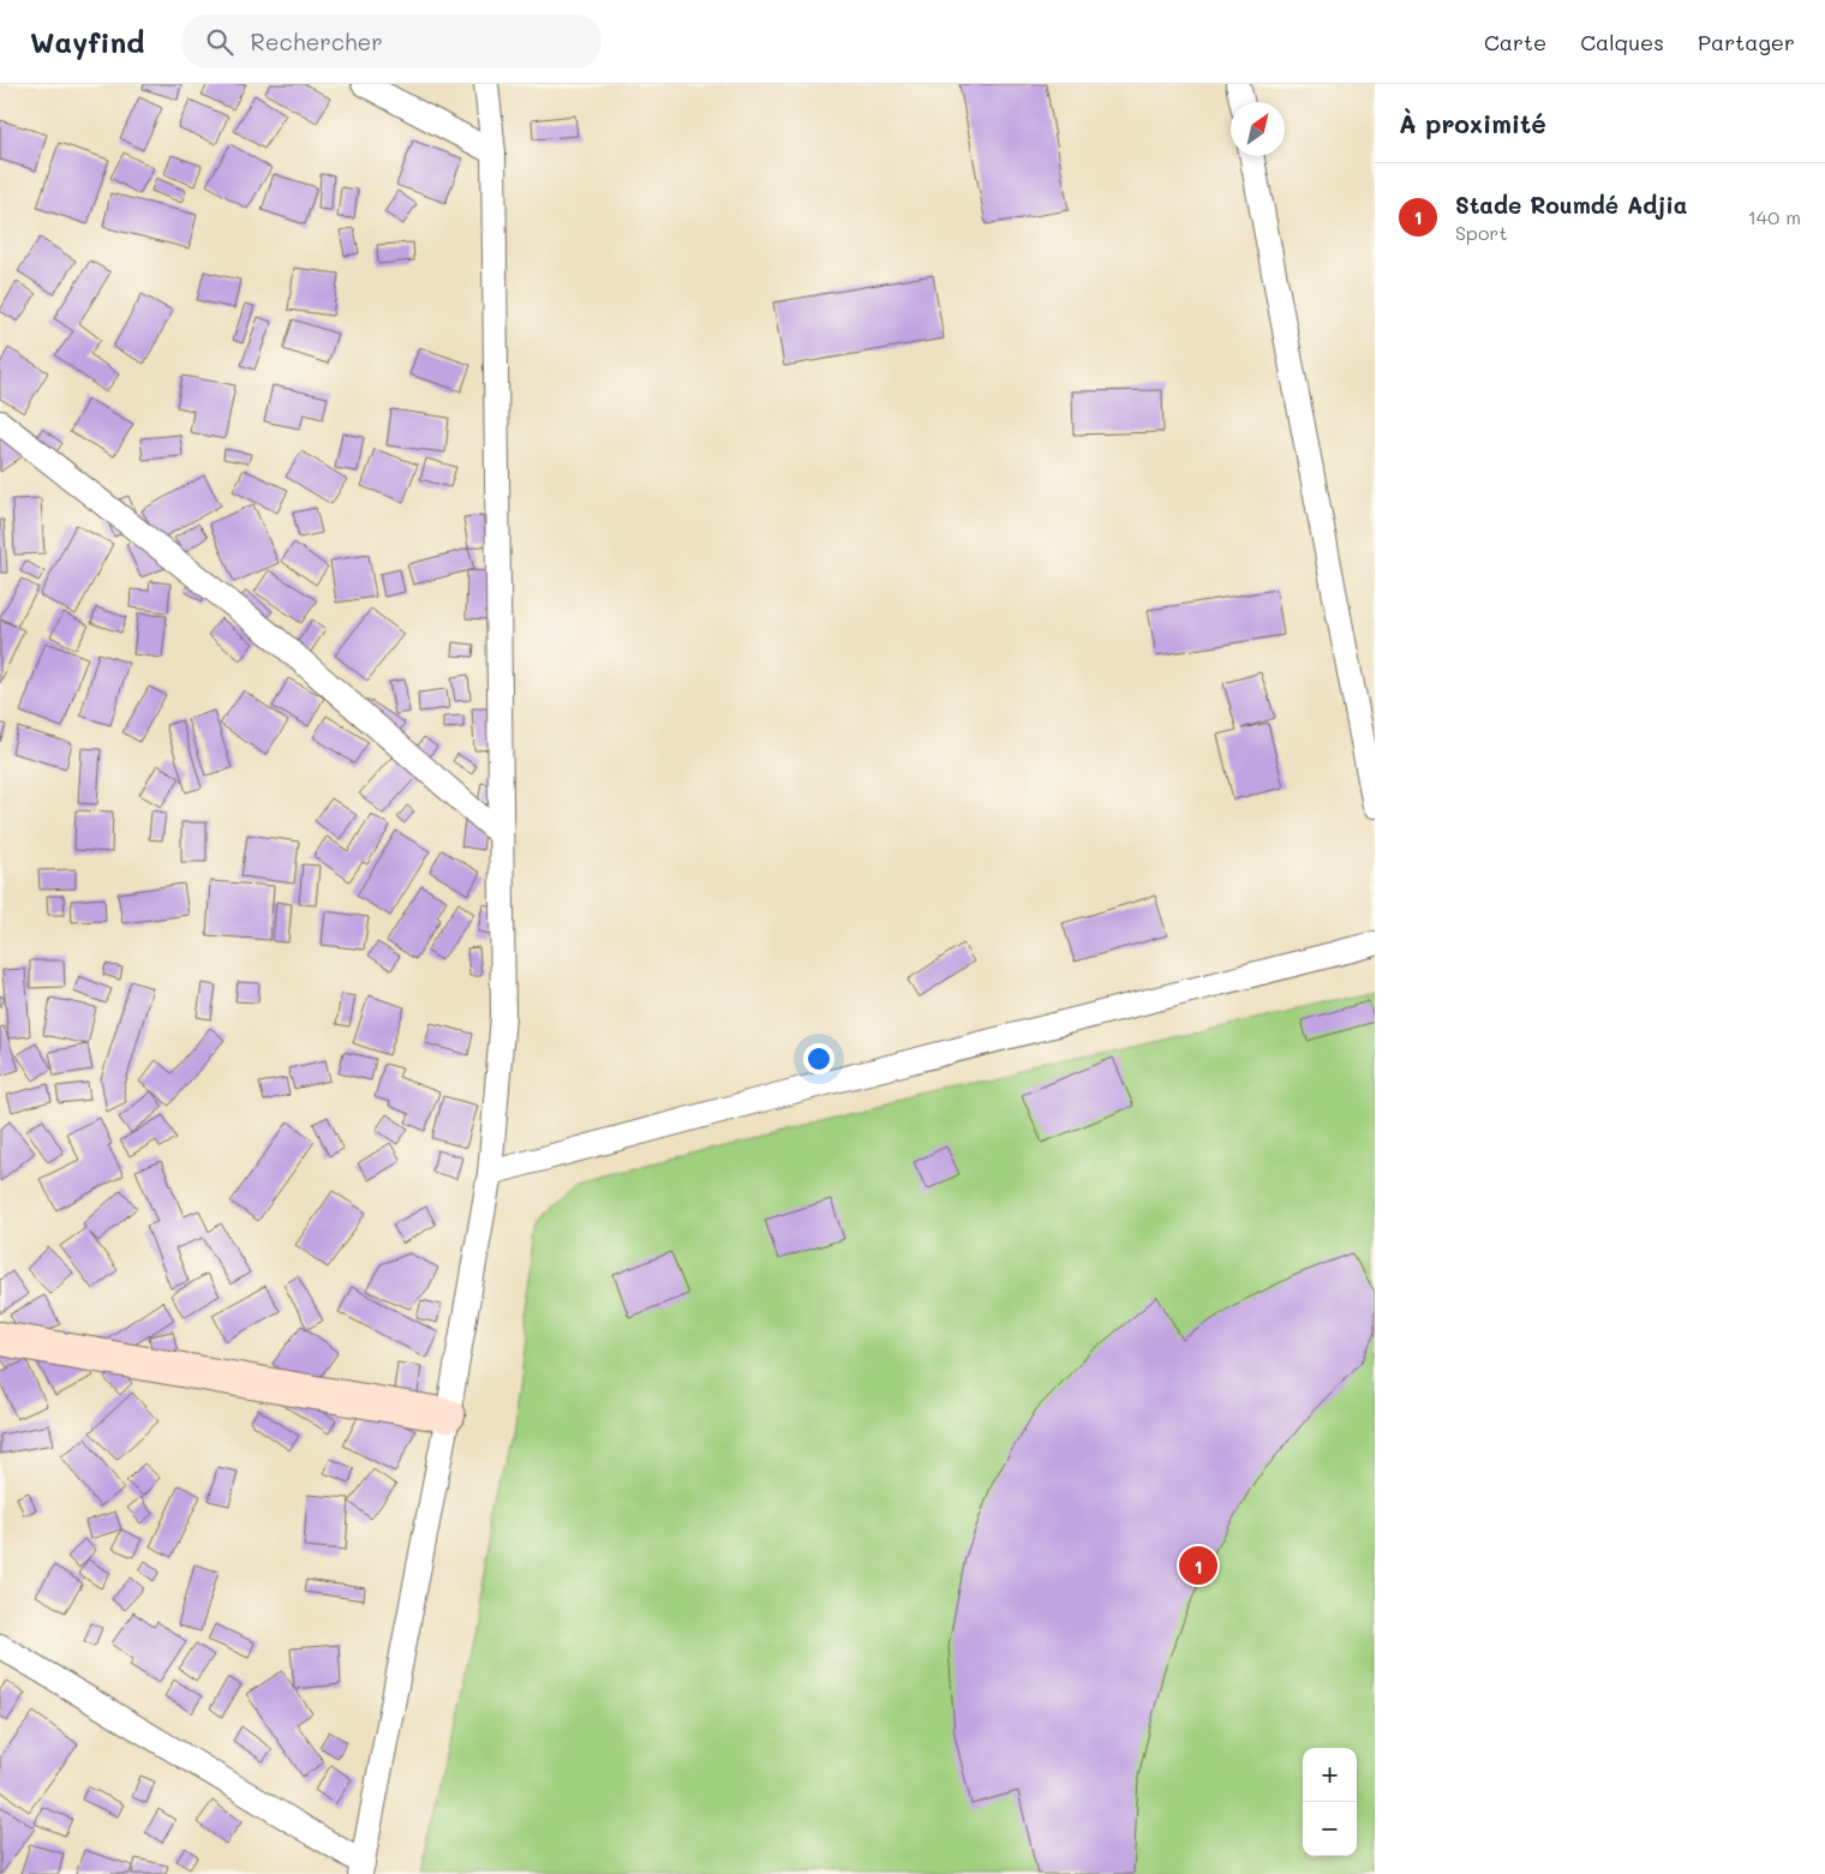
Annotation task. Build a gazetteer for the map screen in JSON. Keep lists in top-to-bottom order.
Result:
{
  "north": "top right",
  "page": {
    "header": "Wayfind",
    "search": "Rechercher",
    "nav": ["Carte", "Calques", "Partager"],
    "heading": "À proximité",
    "list": [
      {
        "mark": "1",
        "name": "Stade Roumdé Adjia",
        "note": "Sport",
        "value": "140 m"
      }
    ],
    "pins": "1",
    "map_buttons": ["+", "−"]
  }
}
